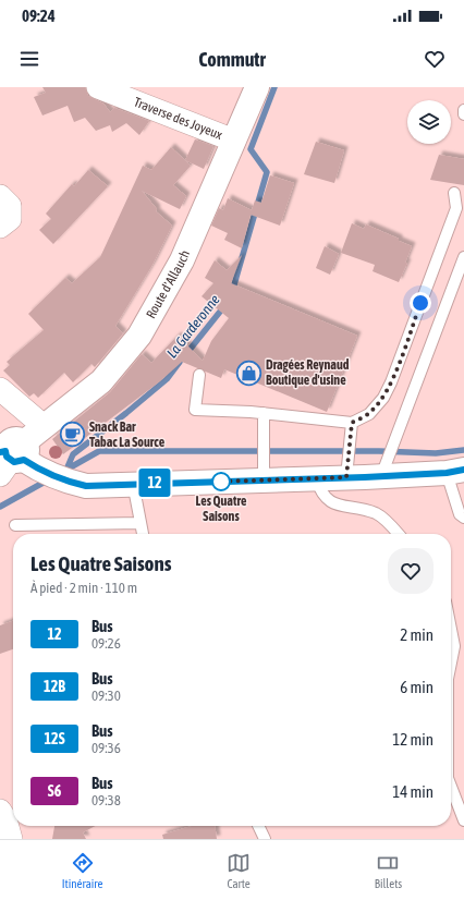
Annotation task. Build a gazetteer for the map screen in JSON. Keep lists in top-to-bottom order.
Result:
{
  "streets": {
    "street": ["Traverse des Joyeux", "Route d'Allauch"]
  },
  "crossings": [
    ["Traverse des Joyeux", "Route d'Allauch"]
  ],
  "water": ["La Garderonne"],
  "places": {
    "shop": ["Dragées Reynaud Boutique d'usine"],
    "cafe": ["Snack Bar Tabac La Source"],
    "other": ["Les Quatre Saisons"]
  },
  "lines": ["bus line 12"],
  "page": {
    "status": "09:24",
    "header": "Commutr",
    "on_map": "12",
    "heading": ["Les Quatre Saisons", "À pied · 2 min · 110 m"],
    "list": [
      {
        "mark": "12",
        "name": "Bus",
        "note": "09:26",
        "value": "2 min"
      },
      {
        "mark": "12B",
        "name": "Bus",
        "note": "09:30",
        "value": "6 min"
      },
      {
        "mark": "12S",
        "name": "Bus",
        "note": "09:36",
        "value": "12 min"
      },
      {
        "mark": "S6",
        "name": "Bus",
        "note": "09:38",
        "value": "14 min"
      }
    ],
    "tabs": ["Itinéraire", "Carte", "Billets"]
  }
}
